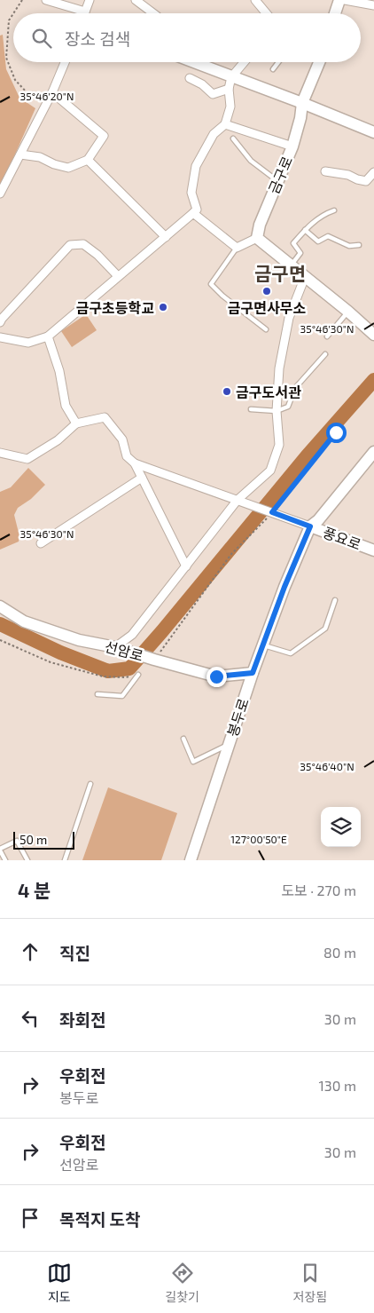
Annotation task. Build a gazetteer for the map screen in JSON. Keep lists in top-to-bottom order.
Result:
{
  "streets": {
    "street": [
      "금구로",
      "풍요로",
      "선암로",
      "봉두로"
    ]
  },
  "crossings": [
    ["풍요로", "봉두로"],
    ["선암로", "봉두로"]
  ],
  "districts": ["금구면"],
  "places": ["금구면사무소", "금구초등학교", "금구도서관"],
  "scale_bar": "50 m",
  "page": {
    "search": "장소 검색",
    "scale": "50 m",
    "heading": ["4 분", "도보 · 270 m"],
    "list": [
      ["직진", "80 m"],
      ["좌회전", "30 m"],
      ["우회전", "봉두로", "130 m"],
      ["우회전", "선암로", "30 m"],
      "목적지 도착"
    ],
    "nav": ["지도", "길찾기", "저장됨"]
  },
  "coordinates": [
    "35°46'20\"N",
    "35°46'30\"N",
    "35°46'40\"N",
    "127°00'50\"E"
  ]
}
